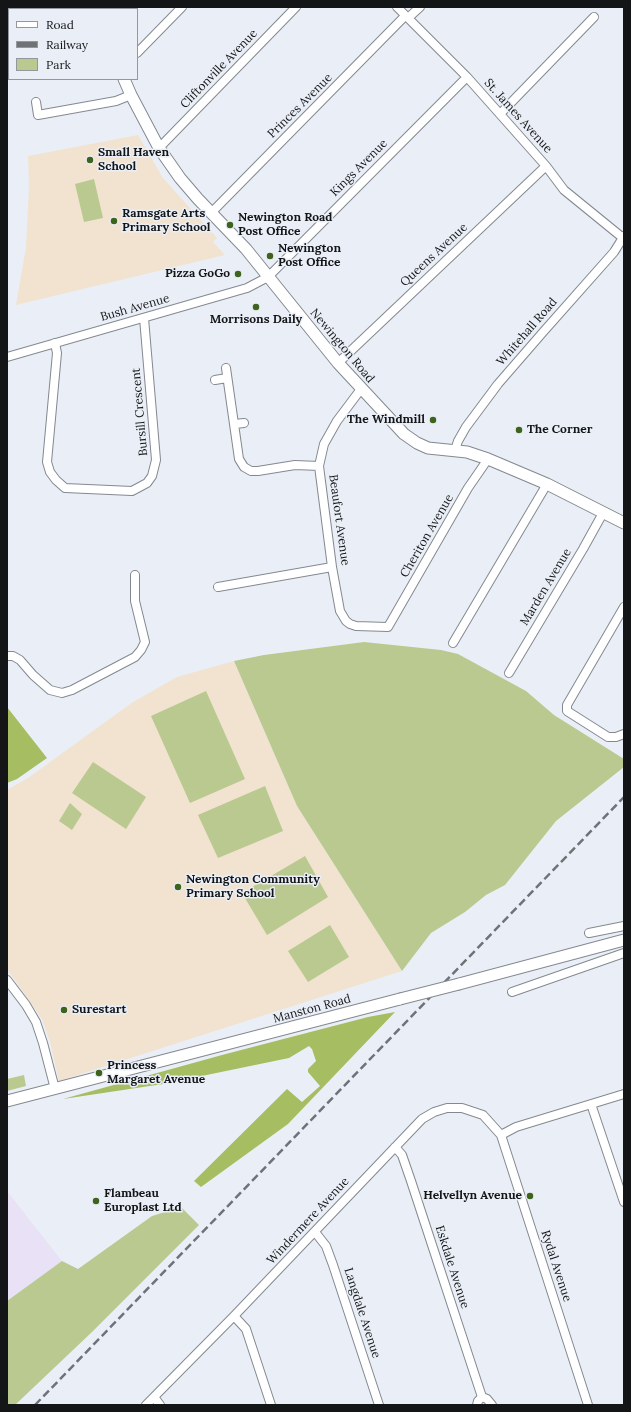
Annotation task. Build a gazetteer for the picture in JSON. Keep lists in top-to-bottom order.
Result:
{
  "streets": {
    "main road": ["Newington Road", "Manston Road"],
    "street": [
      "Cliftonville Avenue",
      "Princes Avenue",
      "St. James Avenue",
      "Kings Avenue",
      "Queens Avenue",
      "Bush Avenue",
      "Whitehall Road",
      "Bursill Crescent",
      "Beaufort Avenue",
      "Cheriton Avenue",
      "Marden Avenue",
      "Windermere Avenue",
      "Rydal Avenue",
      "Eskdale Avenue",
      "Langdale Avenue"
    ]
  },
  "crossings": [
    ["Cliftonville Avenue", "Newington Road"],
    ["Princes Avenue", "St. James Avenue"],
    ["Princes Avenue", "Newington Road"],
    ["St. James Avenue", "Kings Avenue"],
    ["St. James Avenue", "Queens Avenue"],
    ["St. James Avenue", "Whitehall Road"],
    ["Kings Avenue", "Bush Avenue"],
    ["Kings Avenue", "Newington Road"],
    ["Queens Avenue", "Newington Road"],
    ["Bush Avenue", "Newington Road"],
    ["Bush Avenue", "Bursill Crescent"],
    ["Whitehall Road", "Newington Road"],
    ["Newington Road", "Beaufort Avenue"],
    ["Newington Road", "Cheriton Avenue"],
    ["Newington Road", "Marden Avenue"],
    ["Beaufort Avenue", "Cheriton Avenue"],
    ["Windermere Avenue", "Rydal Avenue"],
    ["Windermere Avenue", "Eskdale Avenue"],
    ["Windermere Avenue", "Langdale Avenue"]
  ],
  "places": [
    "Small Haven School",
    "Ramsgate Arts Primary School",
    "Newington Road Post Office",
    "Newington Post Office",
    "Pizza GoGo",
    "Morrisons Daily",
    "The Windmill",
    "The Corner",
    "Newington Community Primary School",
    "Surestart",
    "Princess Margaret Avenue",
    "Helvellyn Avenue",
    "Flambeau Europlast Ltd"
  ],
  "legend": ["Road", "Railway", "Park"]
}
